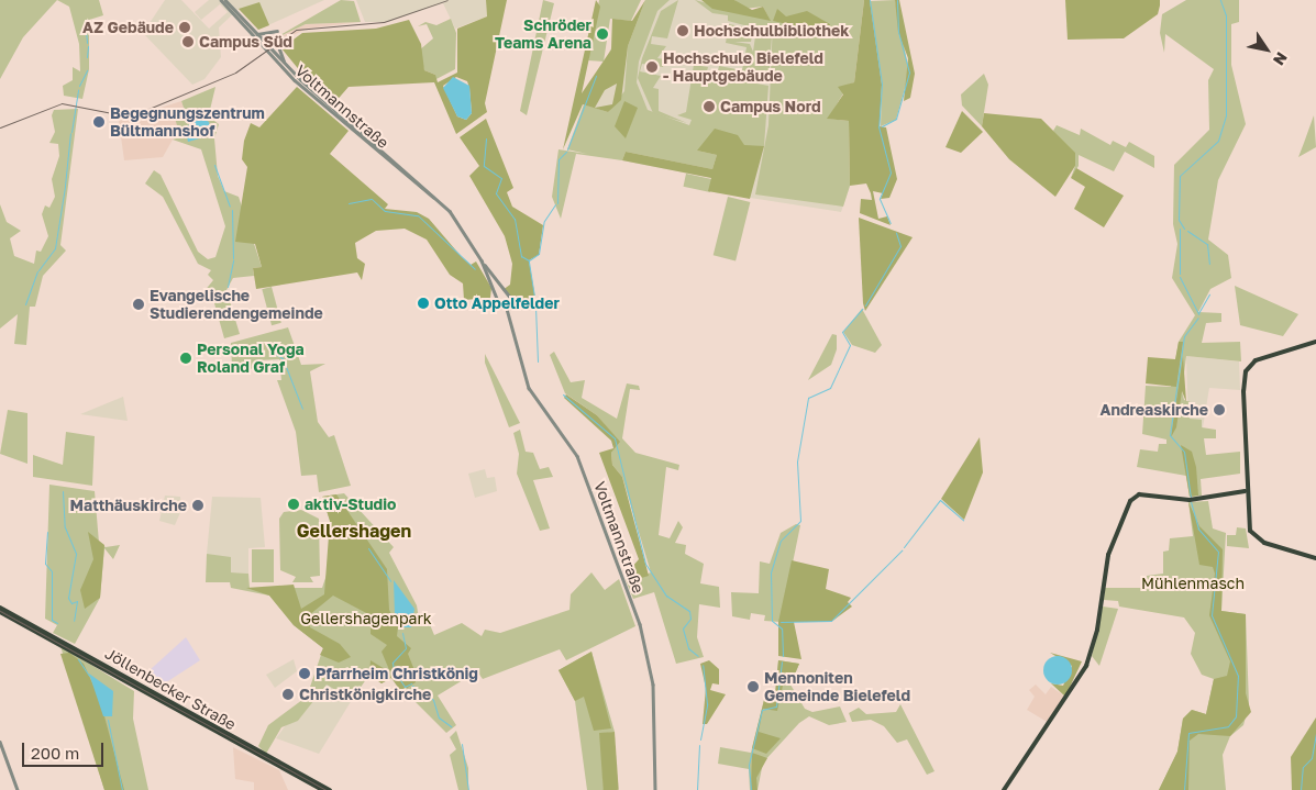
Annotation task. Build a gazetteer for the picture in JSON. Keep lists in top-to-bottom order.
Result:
{
  "streets": {
    "main road": ["Jöllenbecker Straße"],
    "street": ["Voltmannstraße"]
  },
  "districts": ["Gellershagen"],
  "parks": ["Mühlenmasch", "Gellershagenpark"],
  "places": [
    "AZ Gebäude",
    "Hochschulbibliothek",
    "Schröder Teams Arena",
    "Campus Süd",
    "Hochschule Bielefeld - Hauptgebäude",
    "Campus Nord",
    "Begegnungszentrum Bültmannshof",
    "Otto Appelfelder",
    "Evangelische Studierendengemeinde",
    "Personal Yoga Roland Graf",
    "Andreaskirche",
    "aktiv-Studio",
    "Matthäuskirche",
    "Pfarrheim Christkönig",
    "Mennoniten Gemeinde Bielefeld",
    "Christkönigkirche"
  ],
  "scale_bar": "200 m",
  "north": "bottom right"
}
